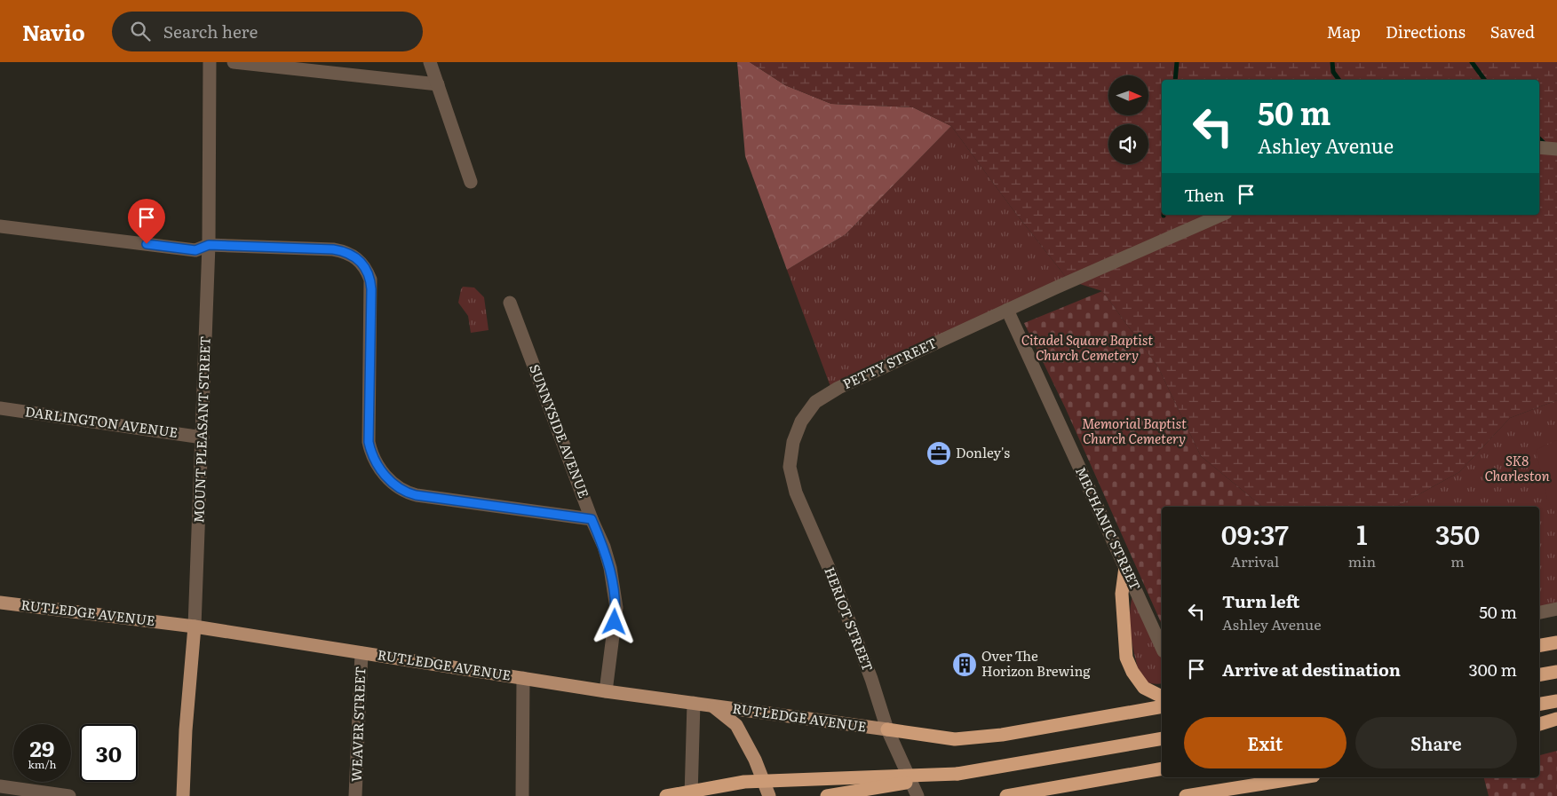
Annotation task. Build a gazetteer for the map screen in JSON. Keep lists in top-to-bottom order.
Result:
{
  "streets": {
    "main road": ["MOUNT PLEASANT STREET", "RUTLEDGE AVENUE"],
    "street": [
      "PETTY STREET",
      "DARLINGTON AVENUE",
      "SUNNYSIDE AVENUE",
      "MECHANIC STREET",
      "HERIOT STREET",
      "WEAVER STREET"
    ]
  },
  "crossings": [
    ["PETTY STREET", "MECHANIC STREET"],
    ["PETTY STREET", "HERIOT STREET"],
    ["DARLINGTON AVENUE", "MOUNT PLEASANT STREET"],
    ["MOUNT PLEASANT STREET", "RUTLEDGE AVENUE"],
    ["SUNNYSIDE AVENUE", "RUTLEDGE AVENUE"],
    ["RUTLEDGE AVENUE", "HERIOT STREET"],
    ["RUTLEDGE AVENUE", "WEAVER STREET"]
  ],
  "parks": ["Citadel Square Baptist Church Cemetery", "Memorial Baptist Church Cemetery", "SK8 Charleston"],
  "places": {
    "office": ["Donley's"],
    "building": ["Over The Horizon Brewing"]
  },
  "north": "right",
  "page": {
    "header": "Navio",
    "search": "Search here",
    "nav": ["Map", "Directions", "Saved"],
    "turn": ["50 m", "Ashley Avenue"],
    "then": "Then",
    "eta": [
      "09:37",
      "Arrival",
      "1",
      "min",
      "350",
      "m"
    ],
    "list": [
      {
        "name": "Turn left",
        "note": "Ashley Avenue",
        "value": "50 m"
      },
      {
        "name": "Arrive at destination",
        "value": "300 m"
      }
    ],
    "buttons": ["Exit", "Share"],
    "speed": "29 km/h",
    "limit": "30"
  }
}
